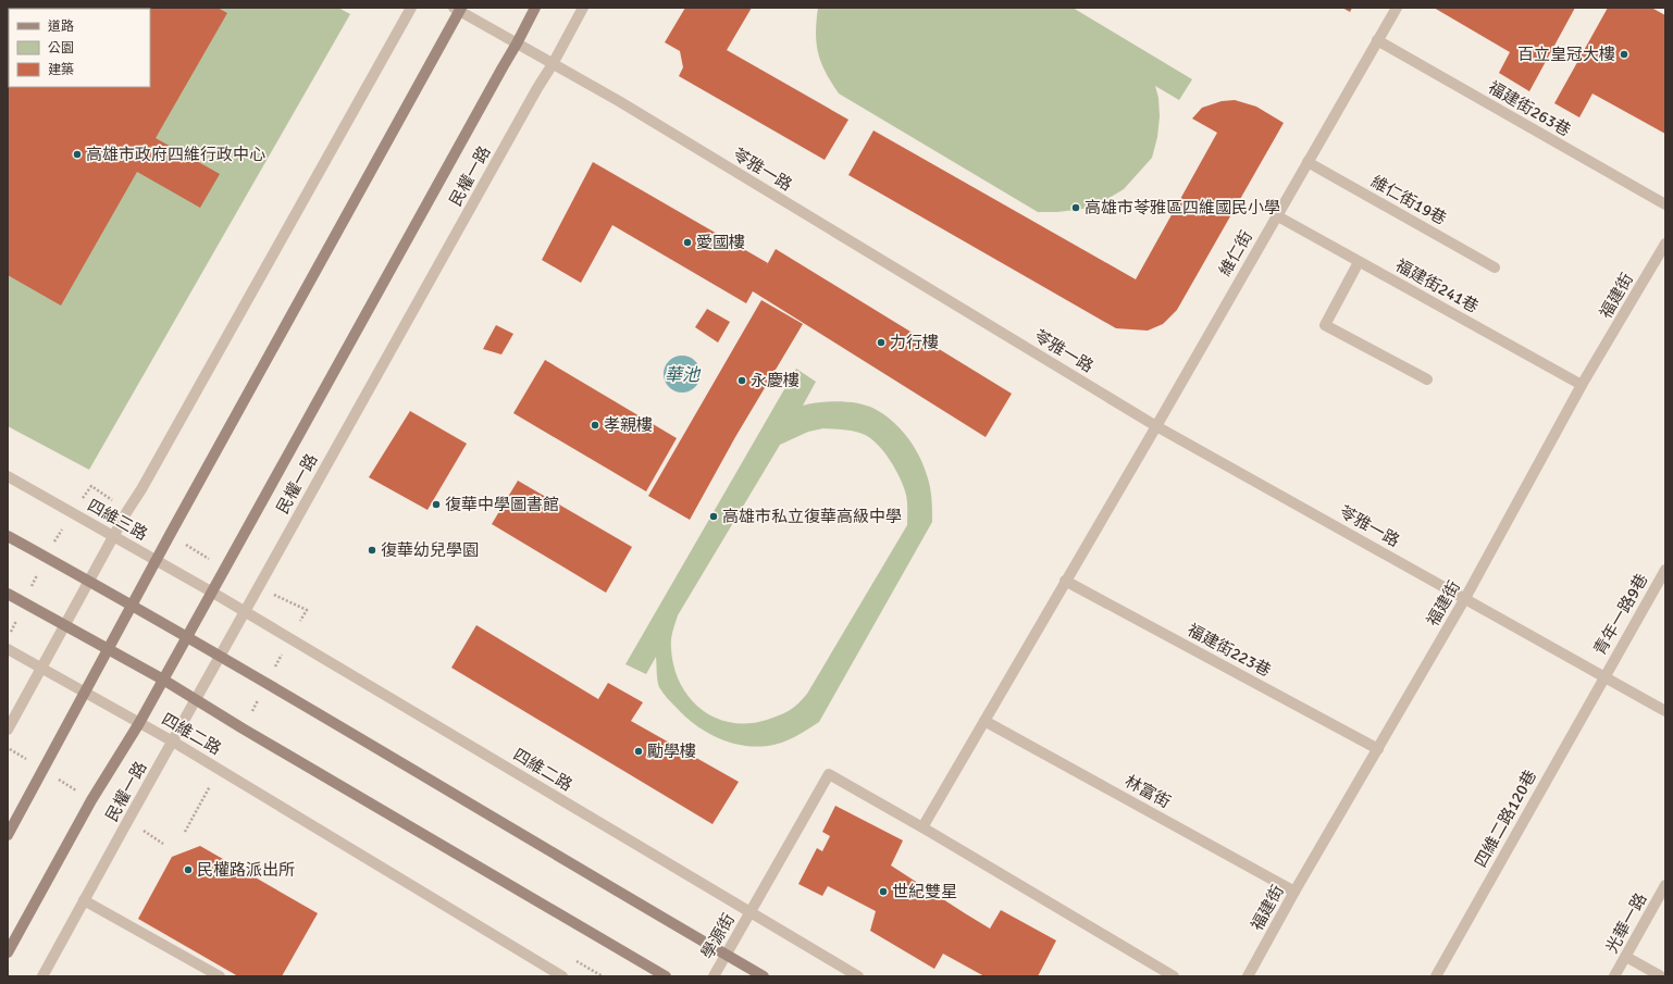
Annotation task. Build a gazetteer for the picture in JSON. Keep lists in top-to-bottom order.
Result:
{
  "streets": {
    "main road": ["民權一路", "四維二路"],
    "street": [
      "福建街263巷",
      "苓雅一路",
      "維仁街19巷",
      "維仁街",
      "福建街241巷",
      "福建街",
      "四維三路",
      "青年一路9巷",
      "福建街223巷",
      "林富街",
      "四維二路120巷",
      "光華一路",
      "學源街"
    ]
  },
  "crossings": [
    ["福建街263巷", "維仁街"],
    ["苓雅一路", "民權一路"],
    ["苓雅一路", "維仁街"],
    ["苓雅一路", "福建街"],
    ["苓雅一路", "青年一路9巷"],
    ["苓雅一路", "四維二路120巷"],
    ["民權一路", "四維三路"],
    ["民權一路", "四維二路"],
    ["維仁街19巷", "維仁街"],
    ["維仁街", "福建街241巷"],
    ["維仁街", "福建街223巷"],
    ["維仁街", "林富街"],
    ["維仁街", "學源街"],
    ["福建街241巷", "福建街"],
    ["福建街", "福建街223巷"],
    ["福建街", "林富街"],
    ["四維三路", "四維二路"],
    ["青年一路9巷", "四維二路120巷"],
    ["四維二路", "學源街"]
  ],
  "water": ["華池"],
  "places": [
    "百立皇冠大樓",
    "高雄市政府四維行政中心",
    "高雄市苓雅區四維國民小學",
    "愛國樓",
    "力行樓",
    "永慶樓",
    "孝親樓",
    "復華中學圖書館",
    "高雄市私立復華高級中學",
    "復華幼兒學園",
    "勵學樓",
    "民權路派出所",
    "世紀雙星"
  ],
  "legend": ["道路", "公園", "建築"]
}
